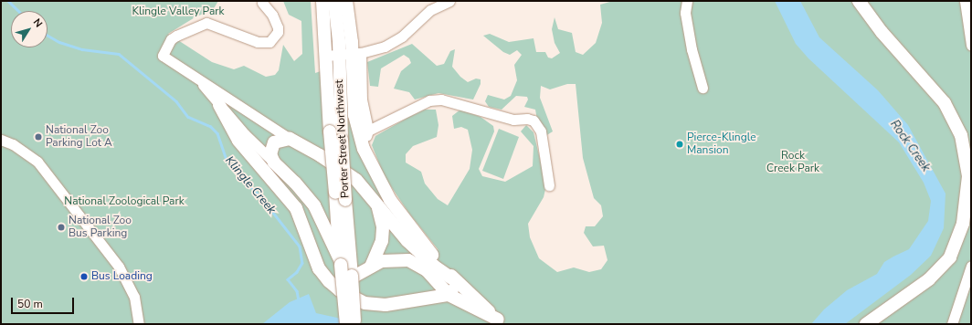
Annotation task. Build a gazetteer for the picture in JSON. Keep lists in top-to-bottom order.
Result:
{
  "streets": {
    "main road": ["Porter Street Northwest"]
  },
  "water": ["Rock Creek", "Klingle Creek"],
  "parks": ["Klingle Valley Park", "Rock Creek Park", "National Zoological Park"],
  "places": [
    "National Zoo Parking Lot A",
    "Pierce-Klingle Mansion",
    "National Zoo Bus Parking",
    "Bus Loading"
  ],
  "scale_bar": "50 m",
  "north": "top right"
}
